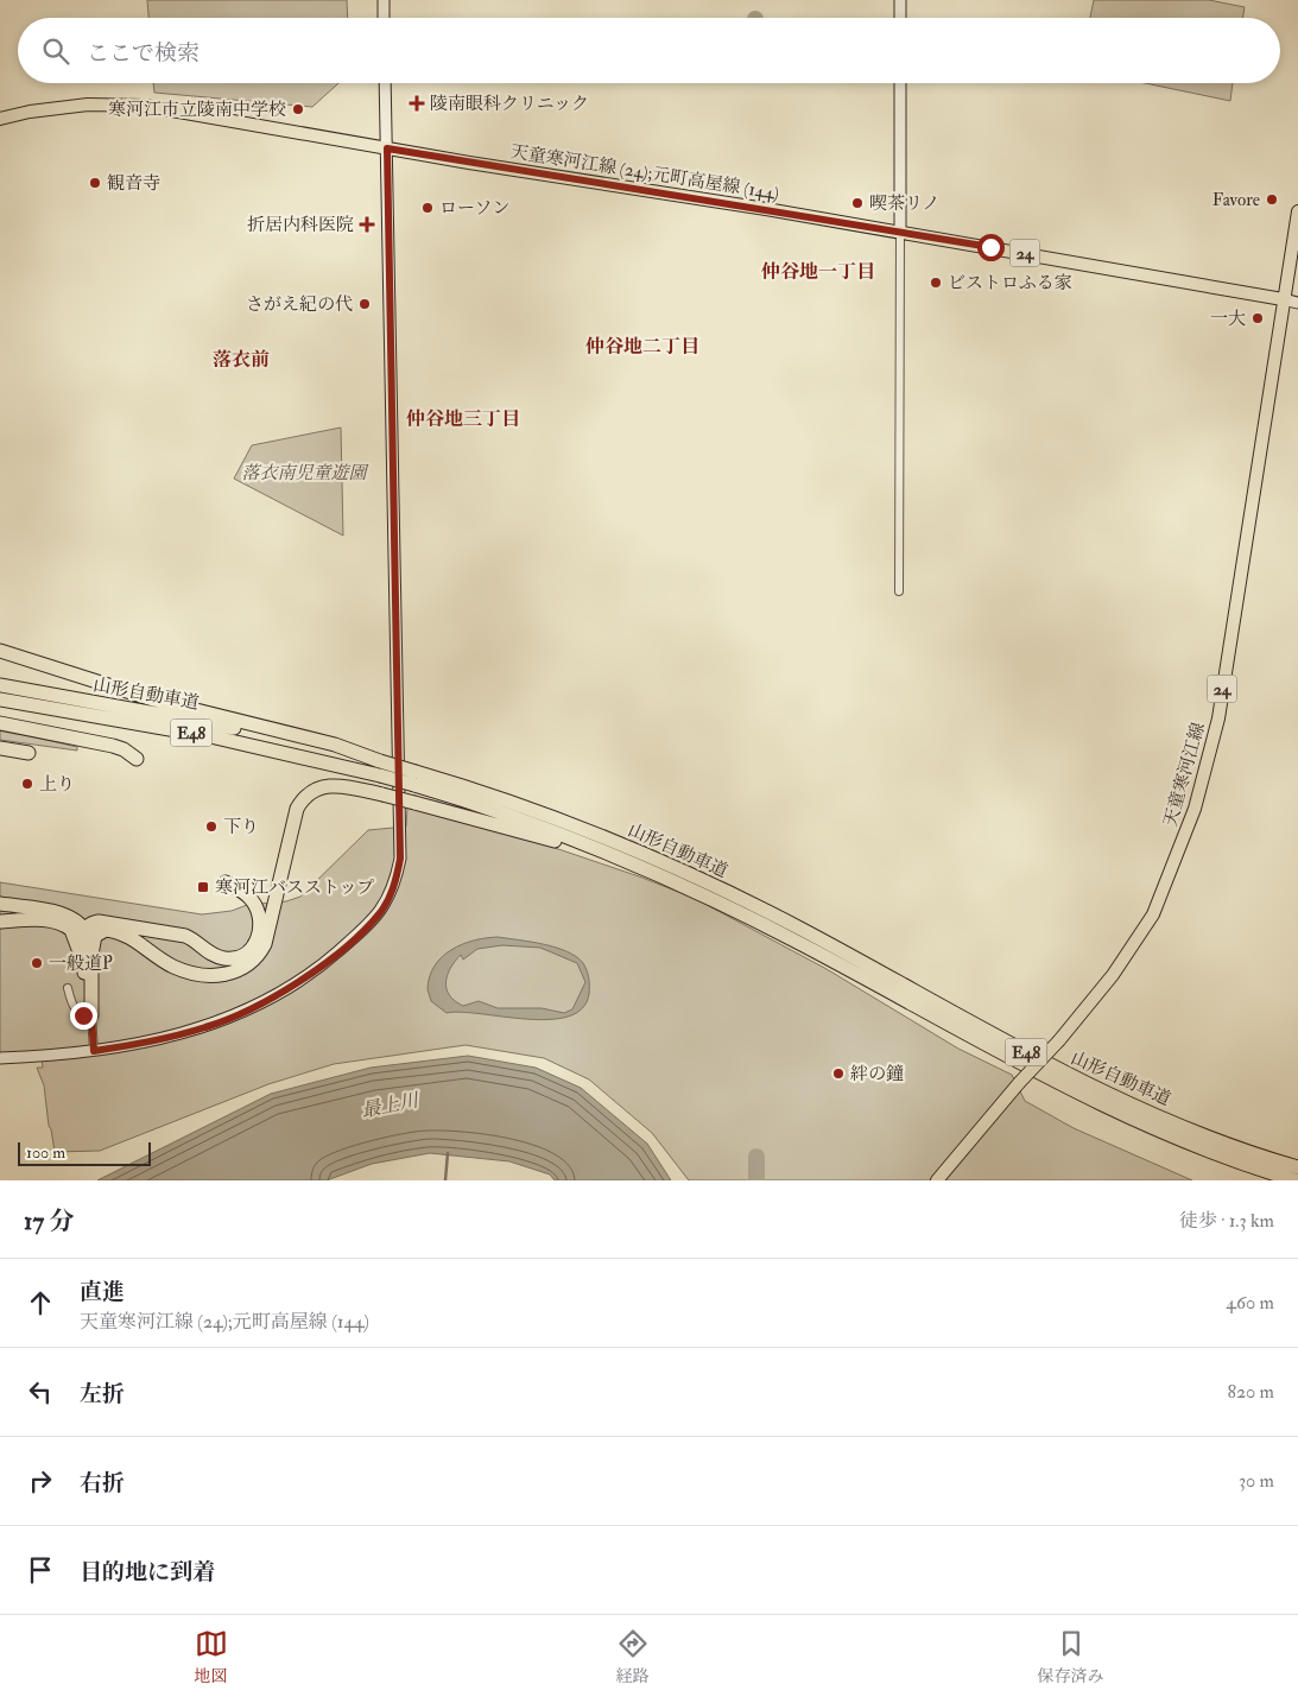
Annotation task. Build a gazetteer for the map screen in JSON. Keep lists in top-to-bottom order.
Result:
{
  "streets": {
    "highway": ["山形自動車道", "E48"],
    "main road": ["天童寒河江線 (24);元町高屋線 (144)", "24", "天童寒河江線"]
  },
  "crossings": [
    ["天童寒河江線 (24);元町高屋線 (144)", "天童寒河江線"]
  ],
  "districts": [
    "仲谷地一丁目",
    "仲谷地二丁目",
    "落衣前",
    "仲谷地三丁目"
  ],
  "water": ["最上川"],
  "parks": ["落衣南児童遊園"],
  "places": {
    "health": ["陵南眼科クリニック", "折居内科医院"],
    "other": [
      "寒河江市立陵南中学校",
      "観音寺",
      "Favore",
      "喫茶リノ",
      "ローソン",
      "ビストロふる家",
      "さがえ紀の代",
      "一大",
      "上り",
      "下り",
      "一般道P",
      "絆の鐘"
    ],
    "transit": ["寒河江バスストップ"]
  },
  "scale_bar": "100 m",
  "page": {
    "search": "ここで検索",
    "scale": "100 m",
    "heading": ["17 分", "徒歩 · 1.3 km"],
    "list": [
      ["直進", "天童寒河江線 (24);元町高屋線 (144)", "460 m"],
      ["左折", "820 m"],
      ["右折", "30 m"],
      "目的地に到着"
    ],
    "nav": ["地図", "経路", "保存済み"]
  }
}
